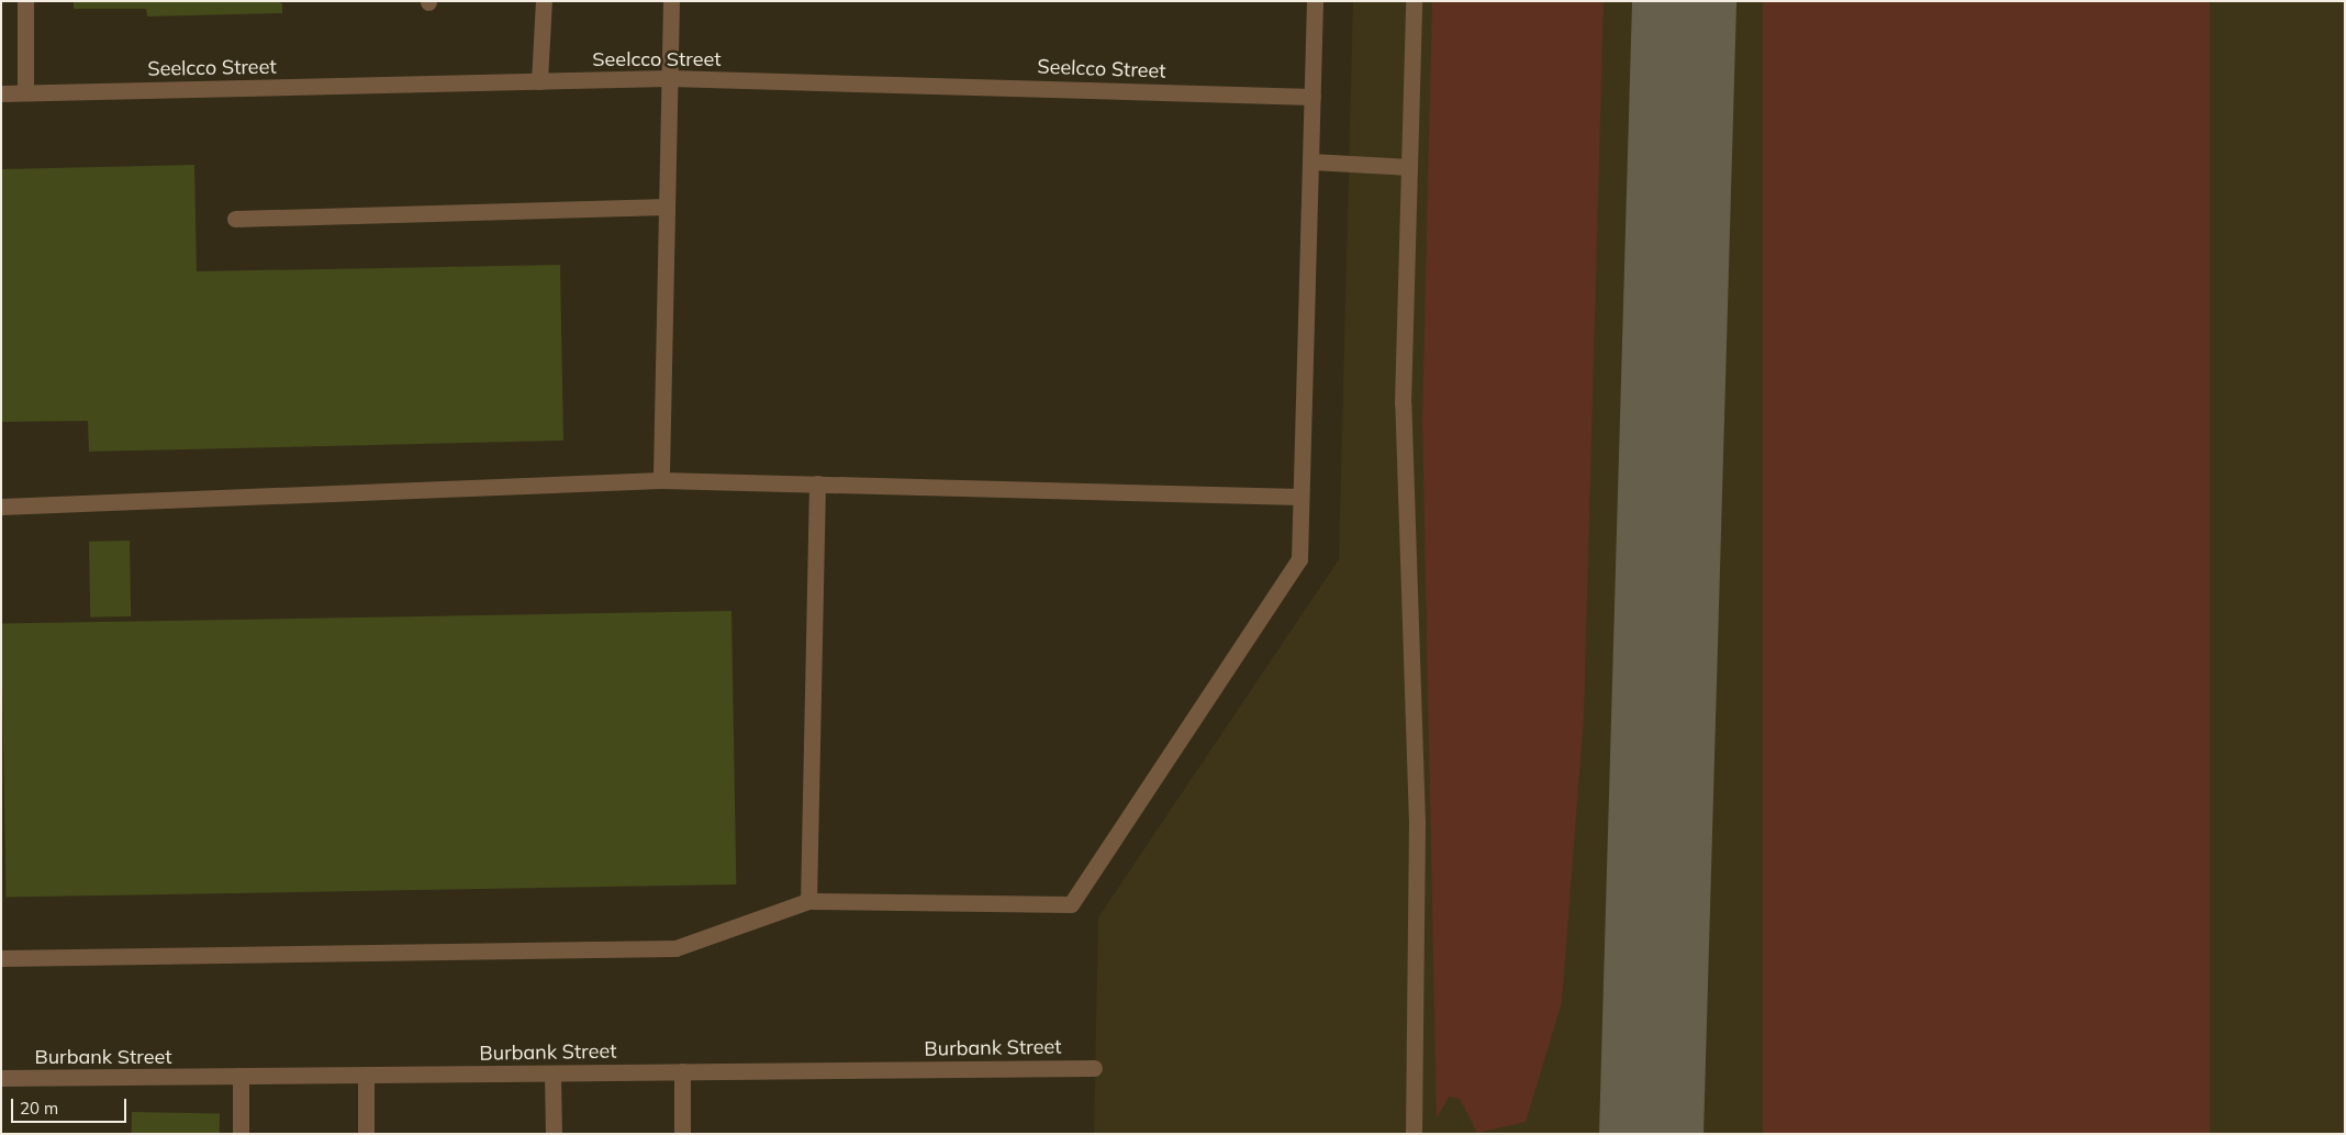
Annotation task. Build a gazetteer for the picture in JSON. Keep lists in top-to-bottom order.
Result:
{
  "streets": {
    "street": ["Seelcco Street", "Burbank Street"]
  },
  "scale_bar": "20 m"
}
